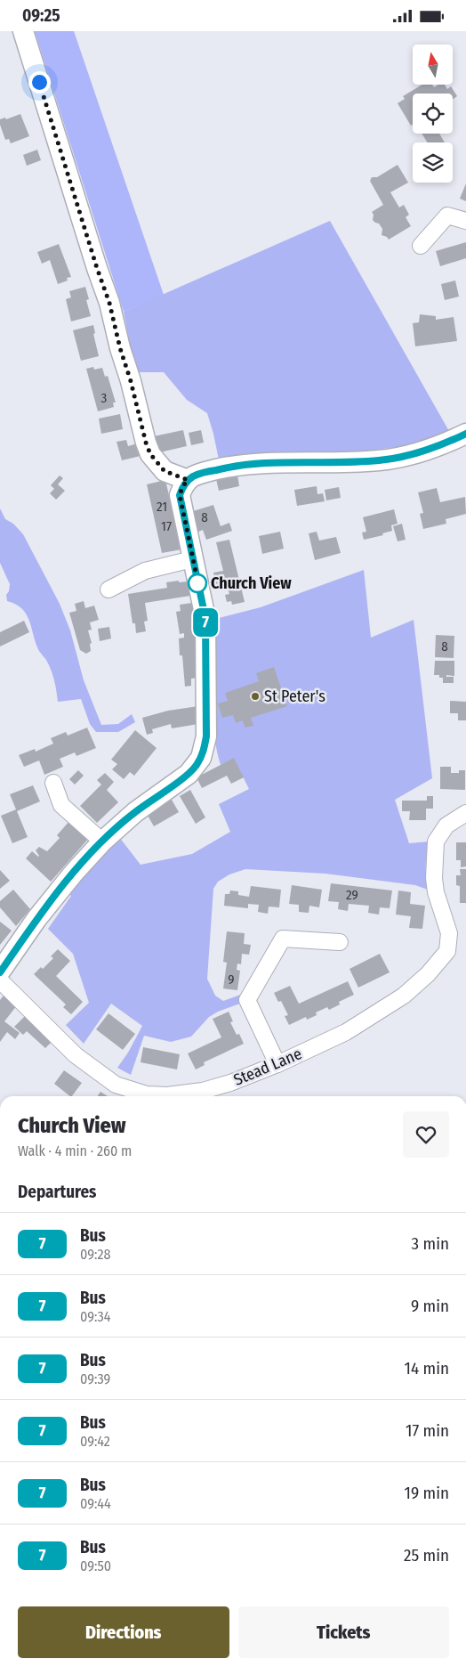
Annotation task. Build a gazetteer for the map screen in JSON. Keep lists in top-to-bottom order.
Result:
{
  "streets": {
    "street": ["Stead Lane"]
  },
  "places": ["Church View", "St Peter's"],
  "lines": ["bus line 7"],
  "house_numbers": [
    "3",
    "21",
    "8",
    "17",
    "8",
    "29",
    "9"
  ],
  "north": "top",
  "page": {
    "status": "09:25",
    "on_map": "7",
    "heading": [
      ["Church View", "Walk · 4 min · 260 m"],
      "Departures"
    ],
    "list": [
      {
        "mark": "7",
        "name": "Bus",
        "note": "09:28",
        "value": "3 min"
      },
      {
        "mark": "7",
        "name": "Bus",
        "note": "09:34",
        "value": "9 min"
      },
      {
        "mark": "7",
        "name": "Bus",
        "note": "09:39",
        "value": "14 min"
      },
      {
        "mark": "7",
        "name": "Bus",
        "note": "09:42",
        "value": "17 min"
      },
      {
        "mark": "7",
        "name": "Bus",
        "note": "09:44",
        "value": "19 min"
      },
      {
        "mark": "7",
        "name": "Bus",
        "note": "09:50",
        "value": "25 min"
      }
    ],
    "buttons": ["Directions", "Tickets"]
  }
}
